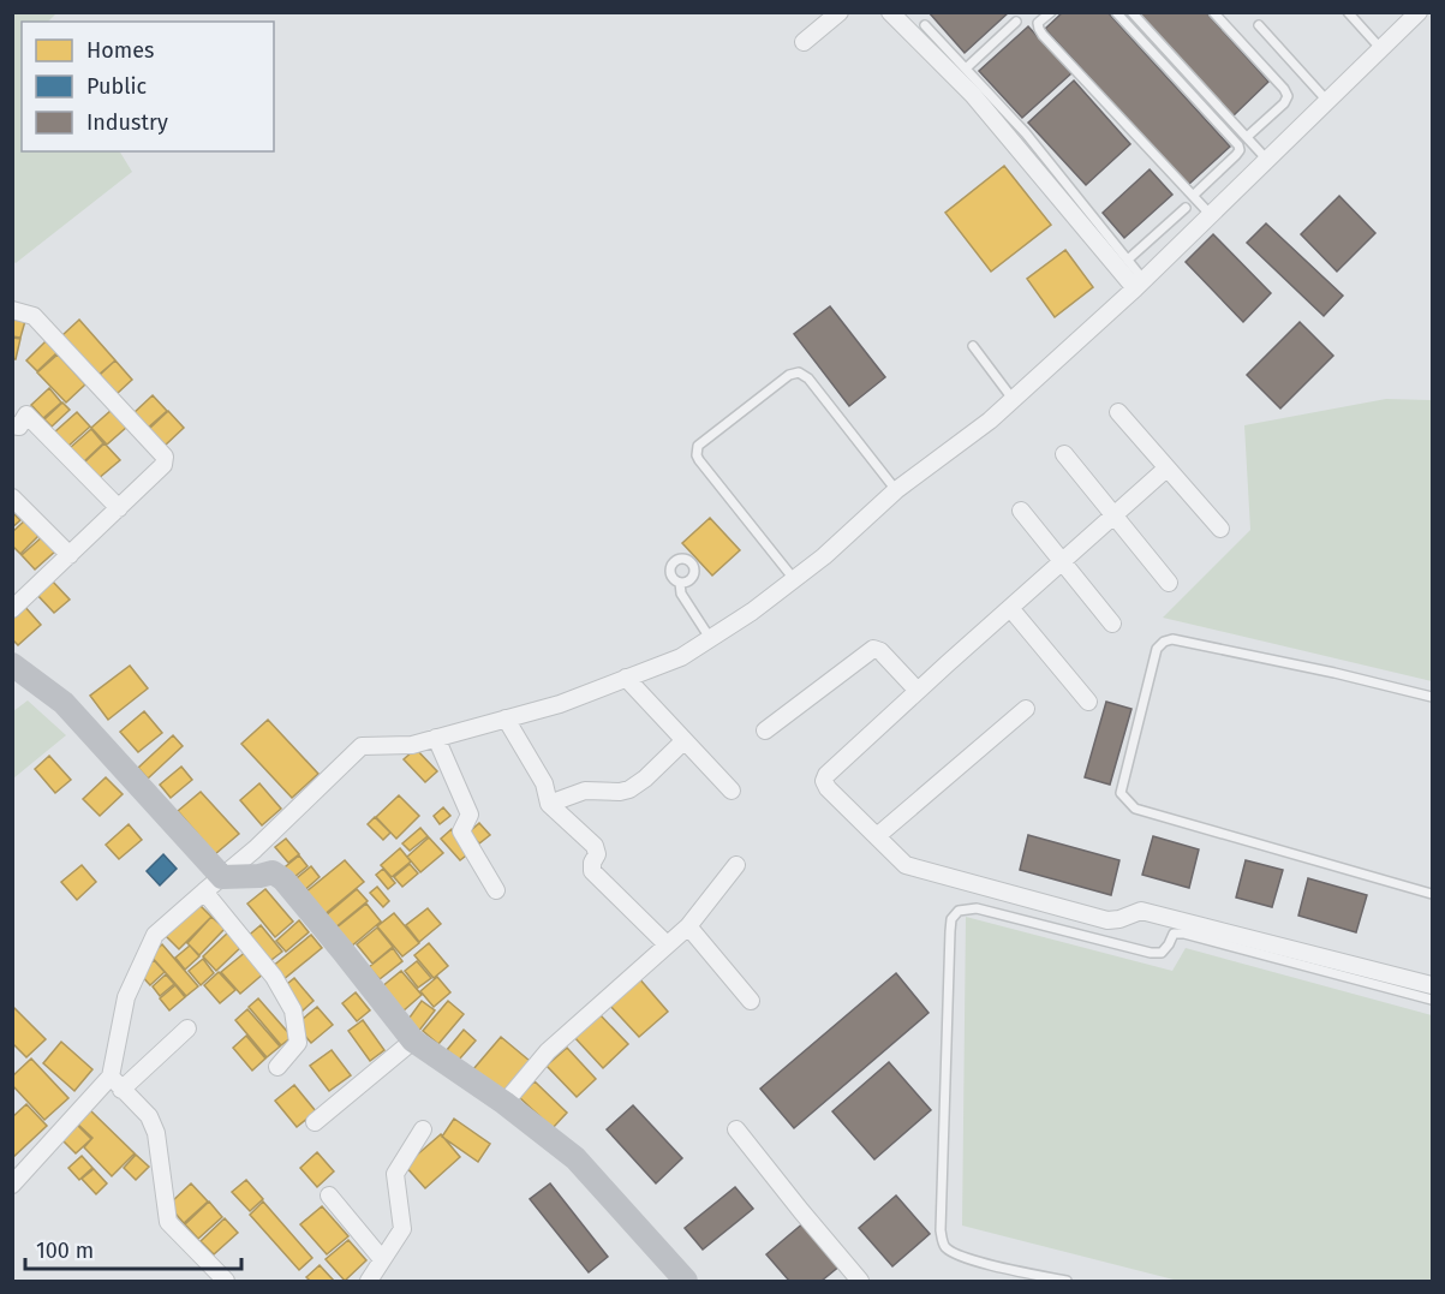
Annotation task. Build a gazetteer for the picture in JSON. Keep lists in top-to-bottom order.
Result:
{
  "legend": ["Homes", "Public", "Industry"],
  "scale_bar": "100 m"
}
